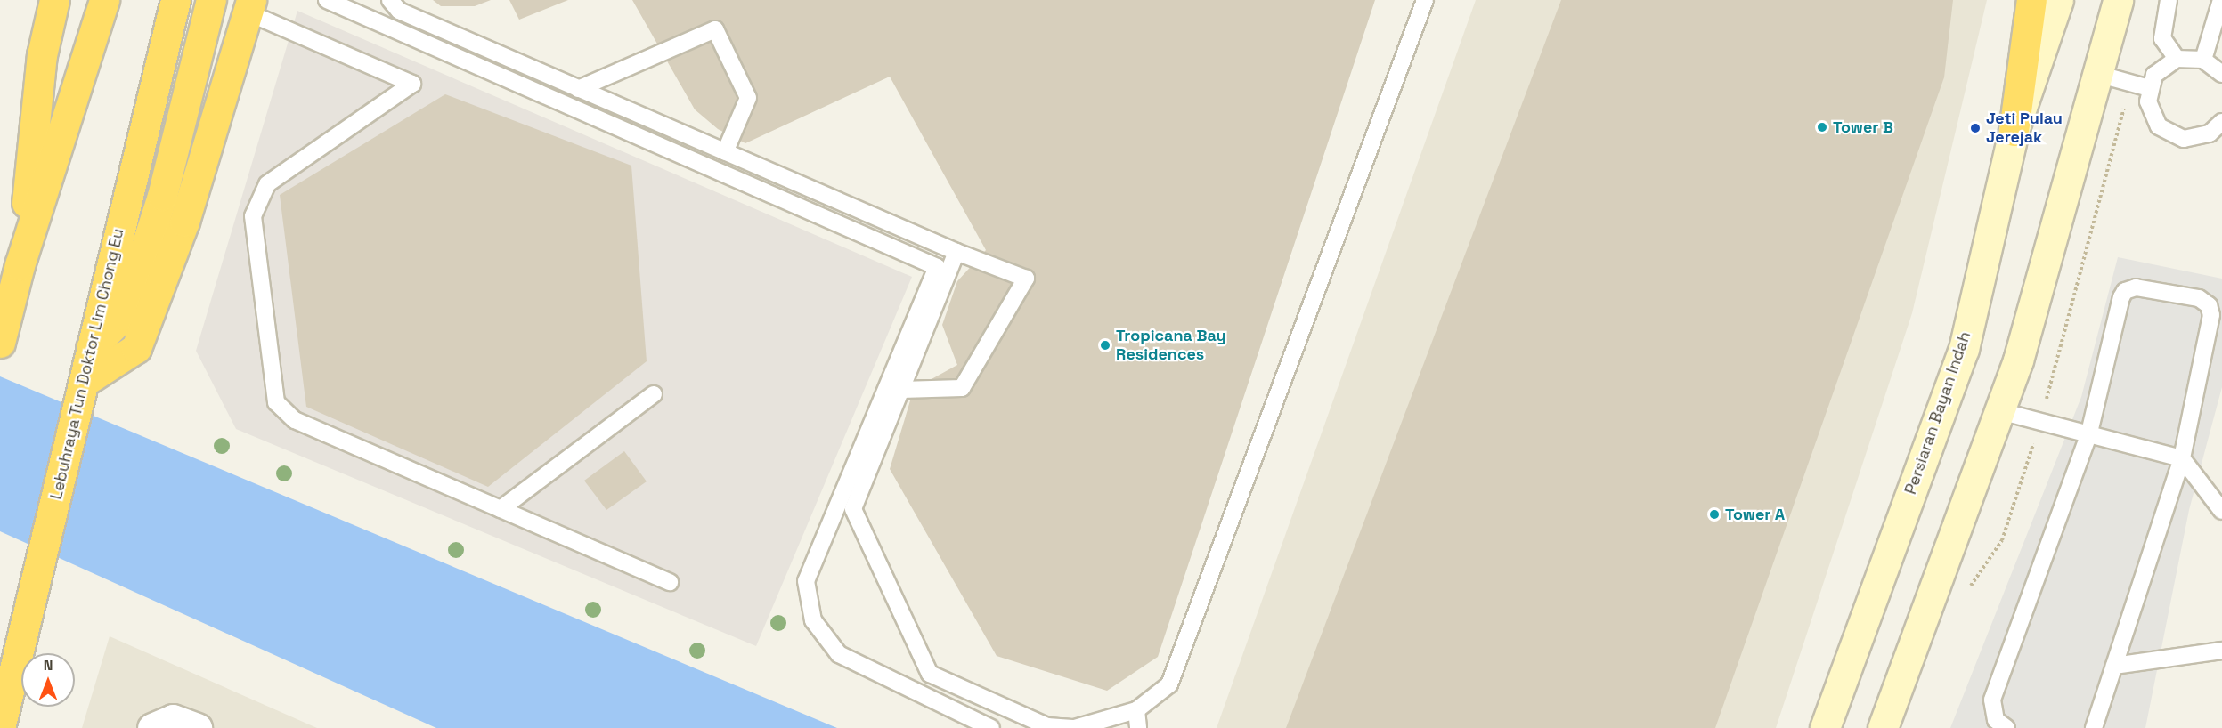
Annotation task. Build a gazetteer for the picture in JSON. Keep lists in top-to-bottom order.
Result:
{
  "streets": {
    "highway": ["Lebuhraya Tun Doktor Lim Chong Eu"],
    "street": ["Persiaran Bayan Indah"]
  },
  "places": [
    "Tower B",
    "Jeti Pulau Jerejak",
    "Tropicana Bay Residences",
    "Tower A"
  ],
  "north": "top"
}
